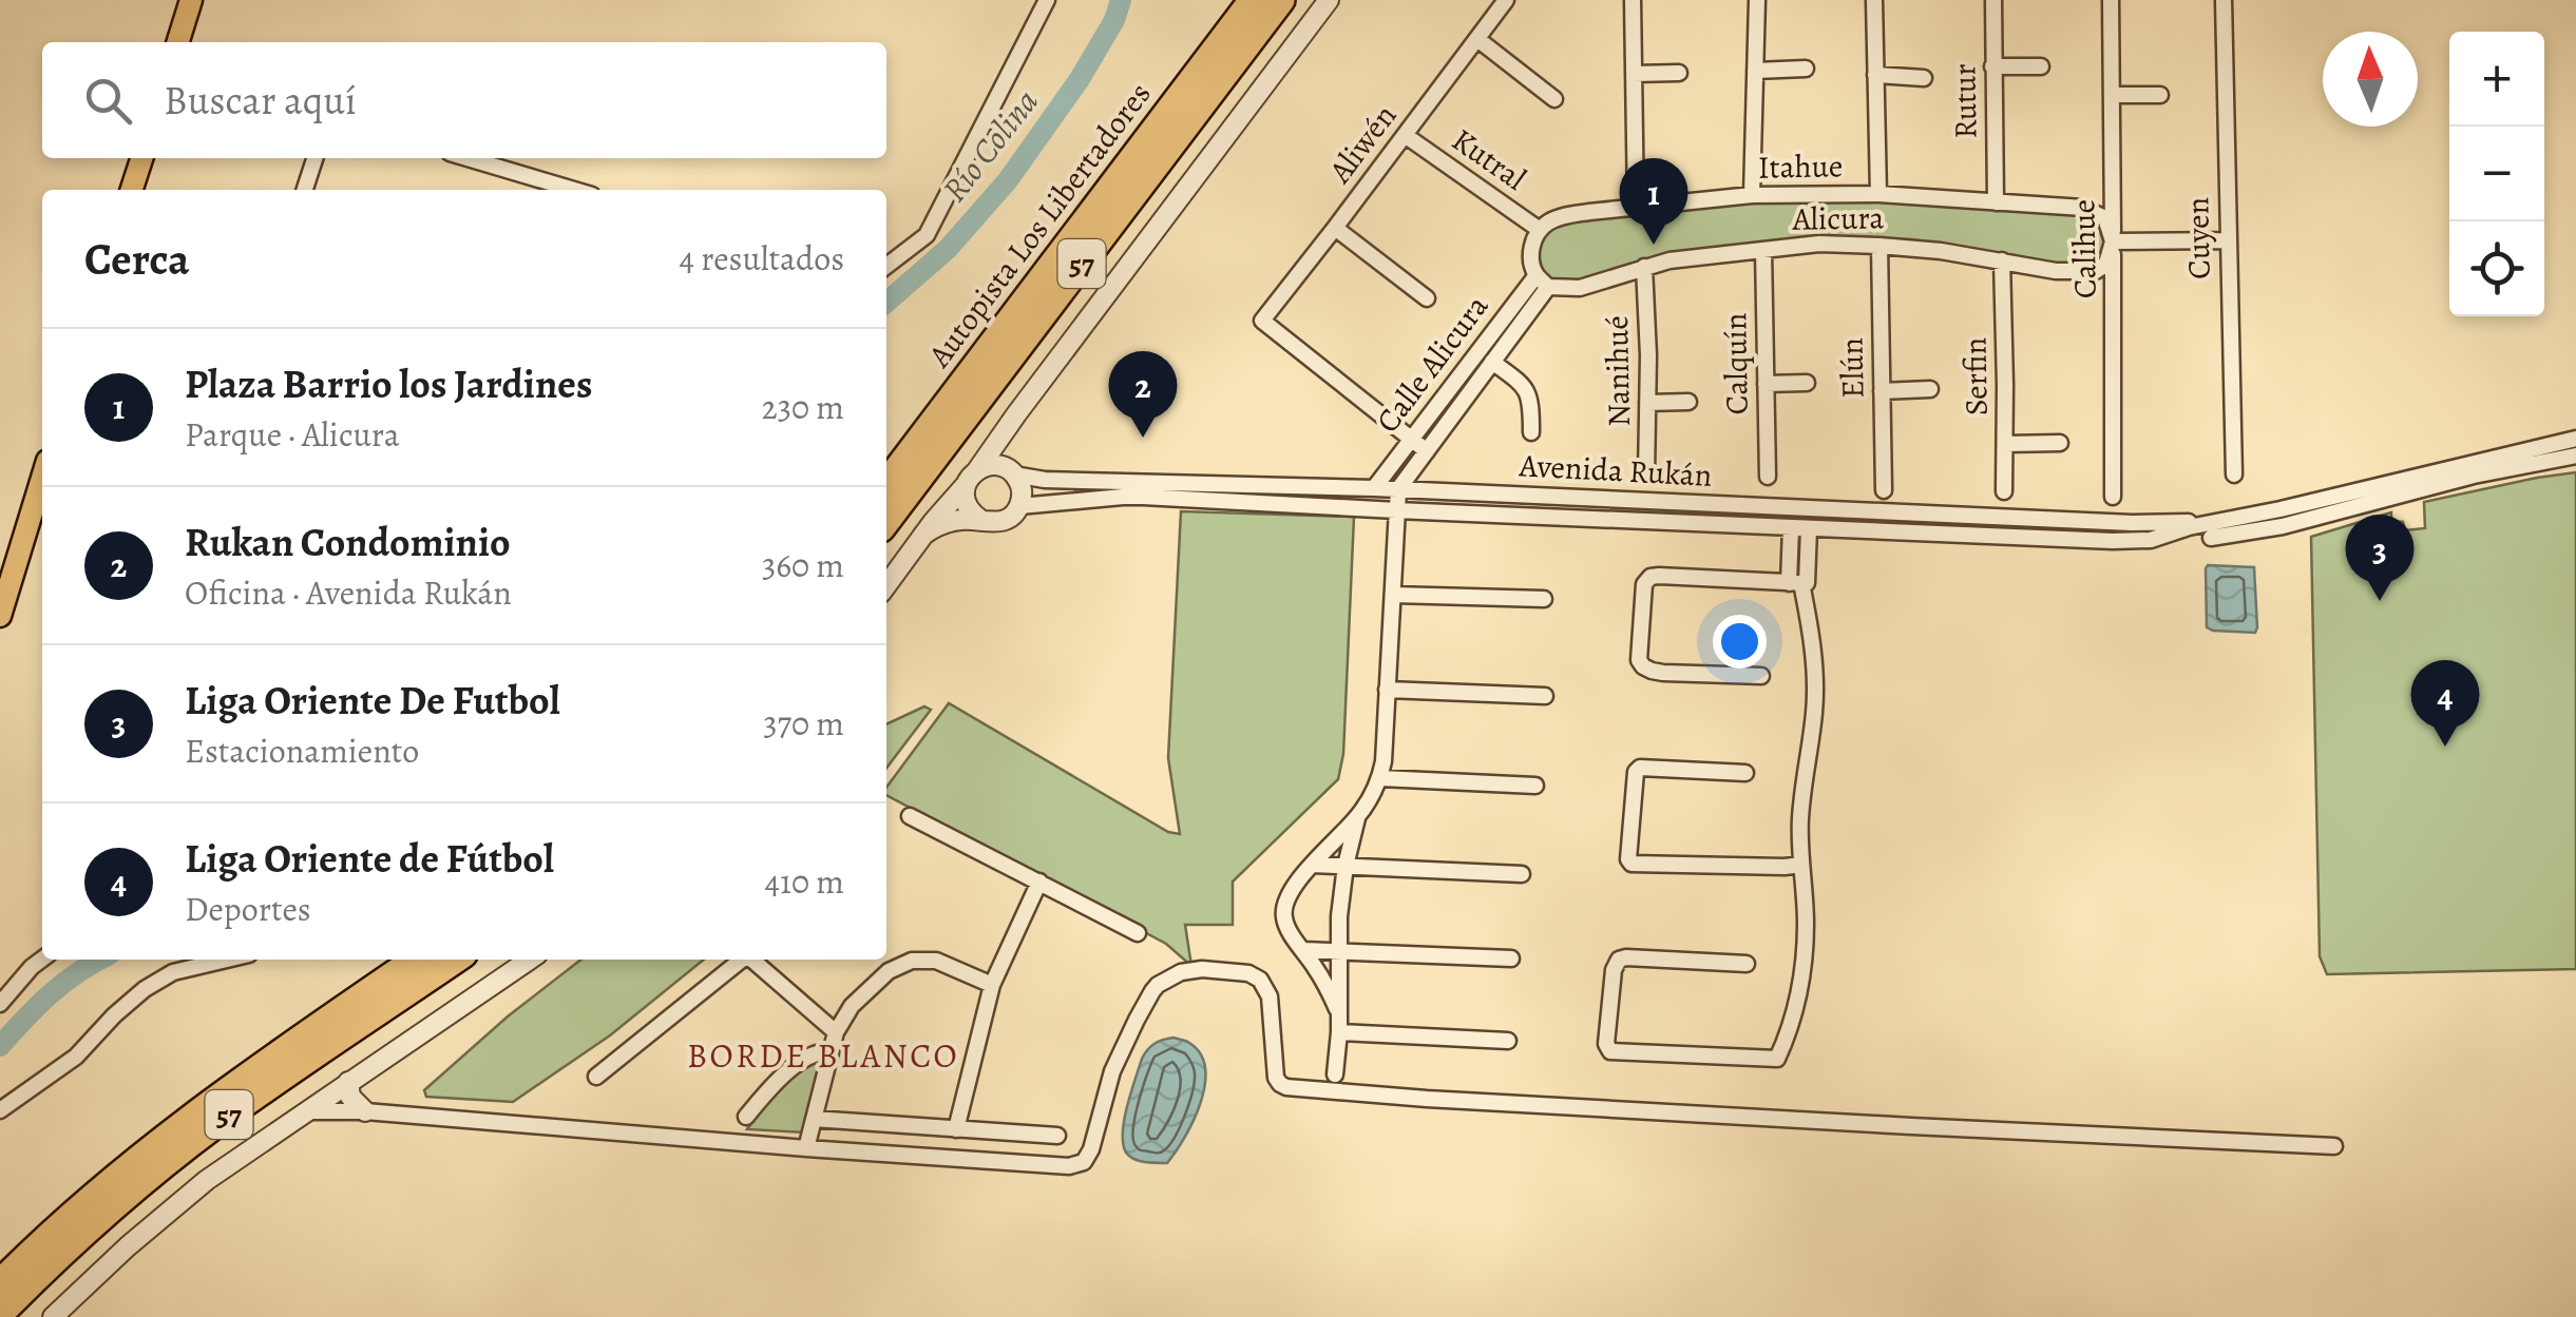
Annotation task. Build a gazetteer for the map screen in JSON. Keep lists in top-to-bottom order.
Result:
{
  "streets": {
    "highway": ["Autopista Los Libertadores", "57"],
    "street": [
      "Rutur",
      "Aliwén",
      "Kutral",
      "Itahue",
      "Alicura",
      "Cuyen",
      "Calihue",
      "Calle Alicura",
      "Calquín",
      "Elún",
      "Nanihué",
      "Serfin",
      "Avenida Rukán"
    ]
  },
  "crossings": [
    ["Rutur", "Itahue"],
    ["Aliwén", "Kutral"],
    ["Aliwén", "Calle Alicura"],
    ["Kutral", "Itahue"],
    ["Itahue", "Alicura"],
    ["Itahue", "Calihue"],
    ["Alicura", "Calihue"],
    ["Alicura", "Calle Alicura"],
    ["Alicura", "Calquín"],
    ["Alicura", "Elún"],
    ["Alicura", "Nanihué"],
    ["Alicura", "Serfin"],
    ["Calle Alicura", "Avenida Rukán"]
  ],
  "districts": ["BORDE BLANCO"],
  "water": ["Río Colina"],
  "north": "top",
  "page": {
    "map_buttons": ["+", "−"],
    "search": "Buscar aquí",
    "pins": [
      "1",
      "2",
      "3",
      "4"
    ],
    "heading": ["Cerca", "4 resultados"],
    "list": [
      {
        "mark": "1",
        "name": "Plaza Barrio los Jardines",
        "note": "Parque · Alicura",
        "value": "230 m"
      },
      {
        "mark": "2",
        "name": "Rukan Condominio",
        "note": "Oficina · Avenida Rukán",
        "value": "360 m"
      },
      {
        "mark": "3",
        "name": "Liga Oriente De Futbol",
        "note": "Estacionamiento",
        "value": "370 m"
      },
      {
        "mark": "4",
        "name": "Liga Oriente de Fútbol",
        "note": "Deportes",
        "value": "410 m"
      }
    ]
  }
}
